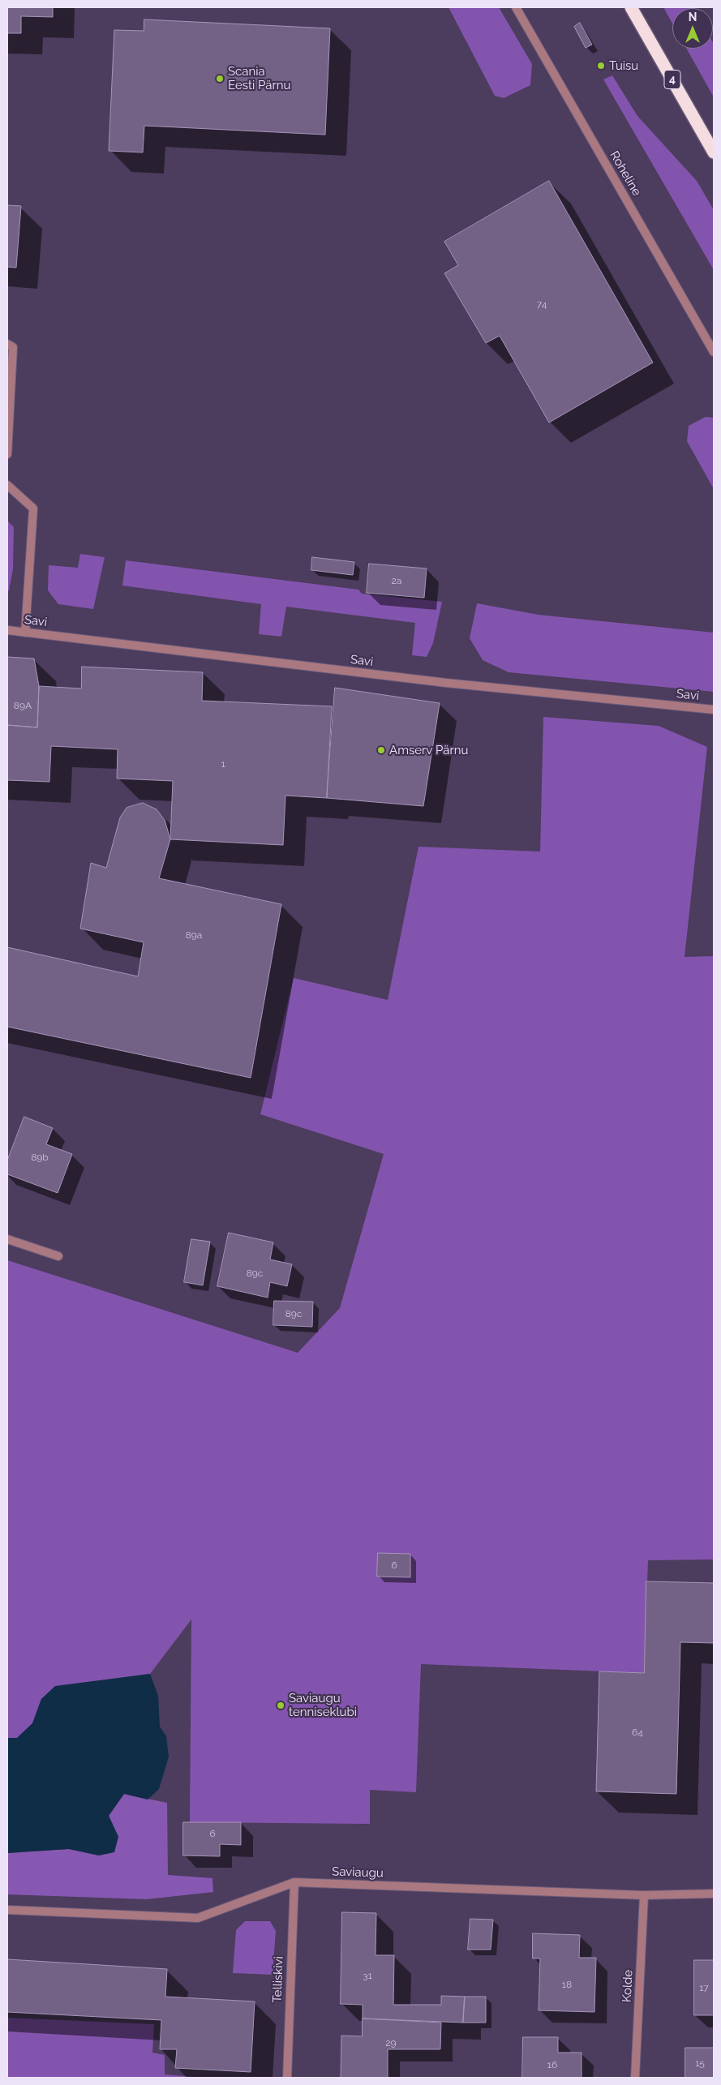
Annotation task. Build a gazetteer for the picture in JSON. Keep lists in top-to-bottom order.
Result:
{
  "streets": {
    "highway": ["4"],
    "street": [
      "Roheline",
      "Savi",
      "Saviaugu",
      "Telliskivi",
      "Kolde"
    ]
  },
  "crossings": [
    ["Saviaugu", "Telliskivi"],
    ["Saviaugu", "Kolde"]
  ],
  "places": [
    "Tuisu",
    "Scania Eesti Pärnu",
    "Amserv Pärnu",
    "Saviaugu tenniseklubi"
  ],
  "house_numbers": [
    "74",
    "2a",
    "89A",
    "1",
    "89a",
    "89b",
    "89c",
    "89c",
    "6",
    "64",
    "6",
    "31",
    "18",
    "17",
    "29",
    "15",
    "16"
  ],
  "north": "top"
}
